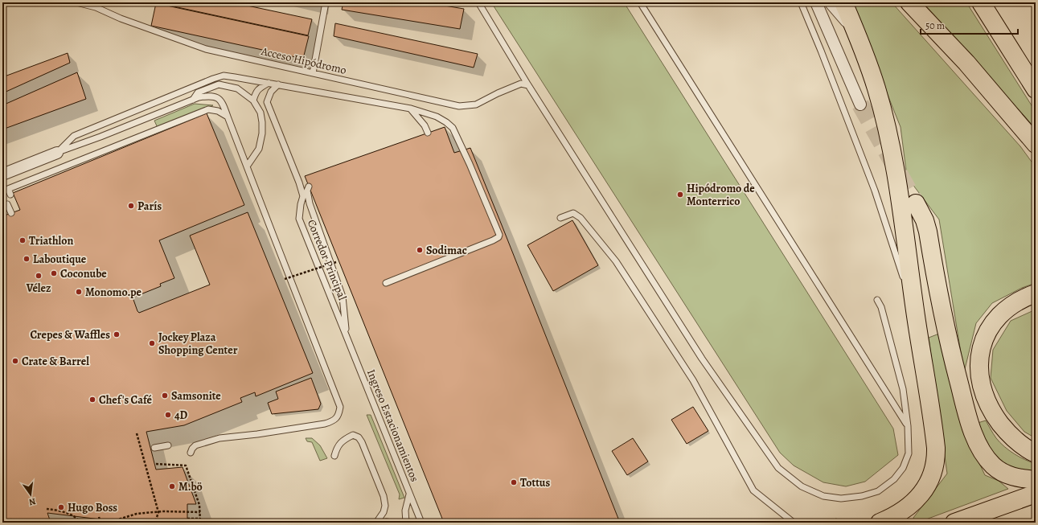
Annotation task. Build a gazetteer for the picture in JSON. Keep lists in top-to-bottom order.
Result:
{
  "streets": {
    "lane": ["Acceso Hipódromo", "Corredor Principal", "Ingreso Estacionamientos"]
  },
  "crossings": [
    ["Corredor Principal", "Ingreso Estacionamientos"]
  ],
  "places": [
    "Hipódromo de Monterrico",
    "París",
    "Triathlon",
    "Sodimac",
    "Laboutique",
    "Coconube",
    "Vélez",
    "Monomo.pe",
    "Crepes & Waffles",
    "Jockey Plaza Shopping Center",
    "Crate & Barrel",
    "Samsonite",
    "Chef's Café",
    "4D",
    "Tottus",
    "M.bö",
    "Hugo Boss"
  ],
  "scale_bar": "50 m",
  "north": "bottom"
}
